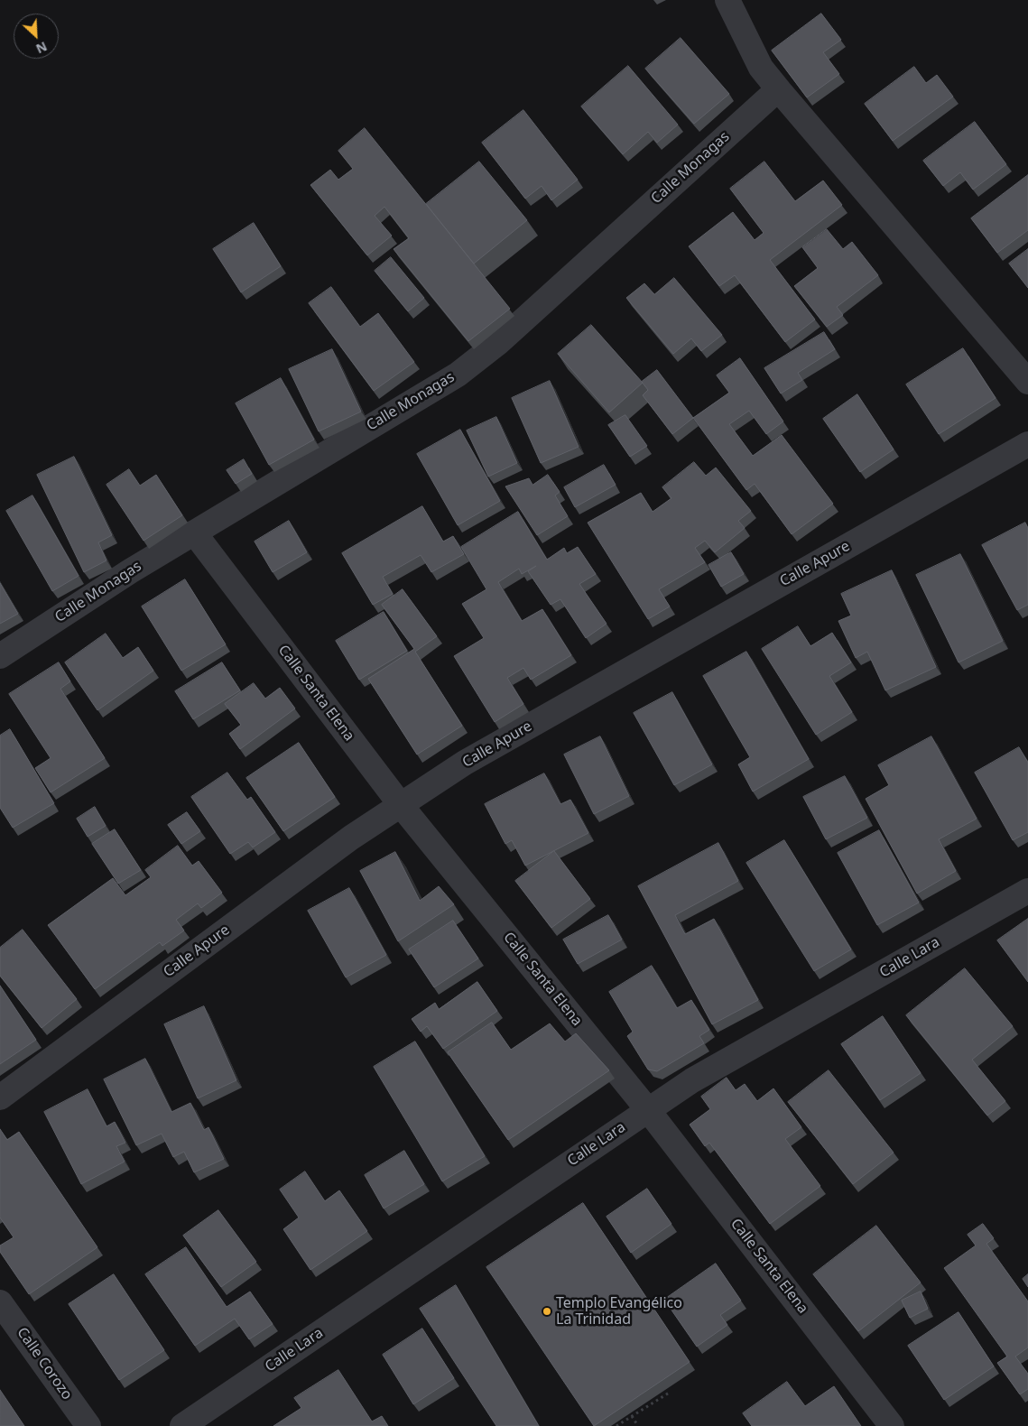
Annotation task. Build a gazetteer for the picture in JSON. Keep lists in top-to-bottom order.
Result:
{
  "streets": {
    "street": [
      "Calle Monagas",
      "Calle Apure",
      "Calle Santa Elena",
      "Calle Lara",
      "Calle Corozo"
    ]
  },
  "crossings": [
    ["Calle Monagas", "Calle Santa Elena"],
    ["Calle Apure", "Calle Santa Elena"],
    ["Calle Santa Elena", "Calle Lara"]
  ],
  "places": ["Templo Evangélico La Trinidad"],
  "north": "bottom right"
}
